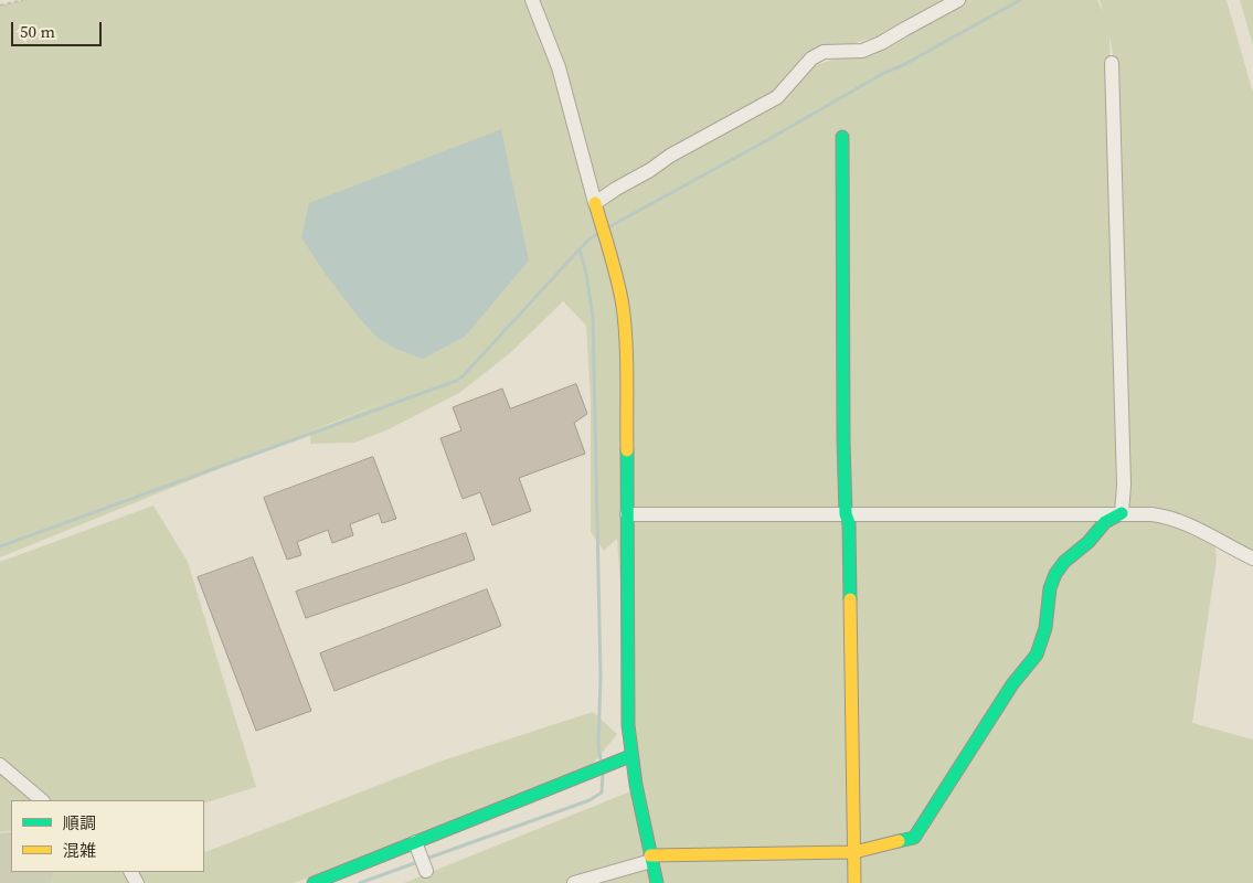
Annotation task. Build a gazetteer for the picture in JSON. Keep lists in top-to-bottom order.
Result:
{
  "legend": ["順調", "混雑"],
  "scale_bar": "50 m"
}
